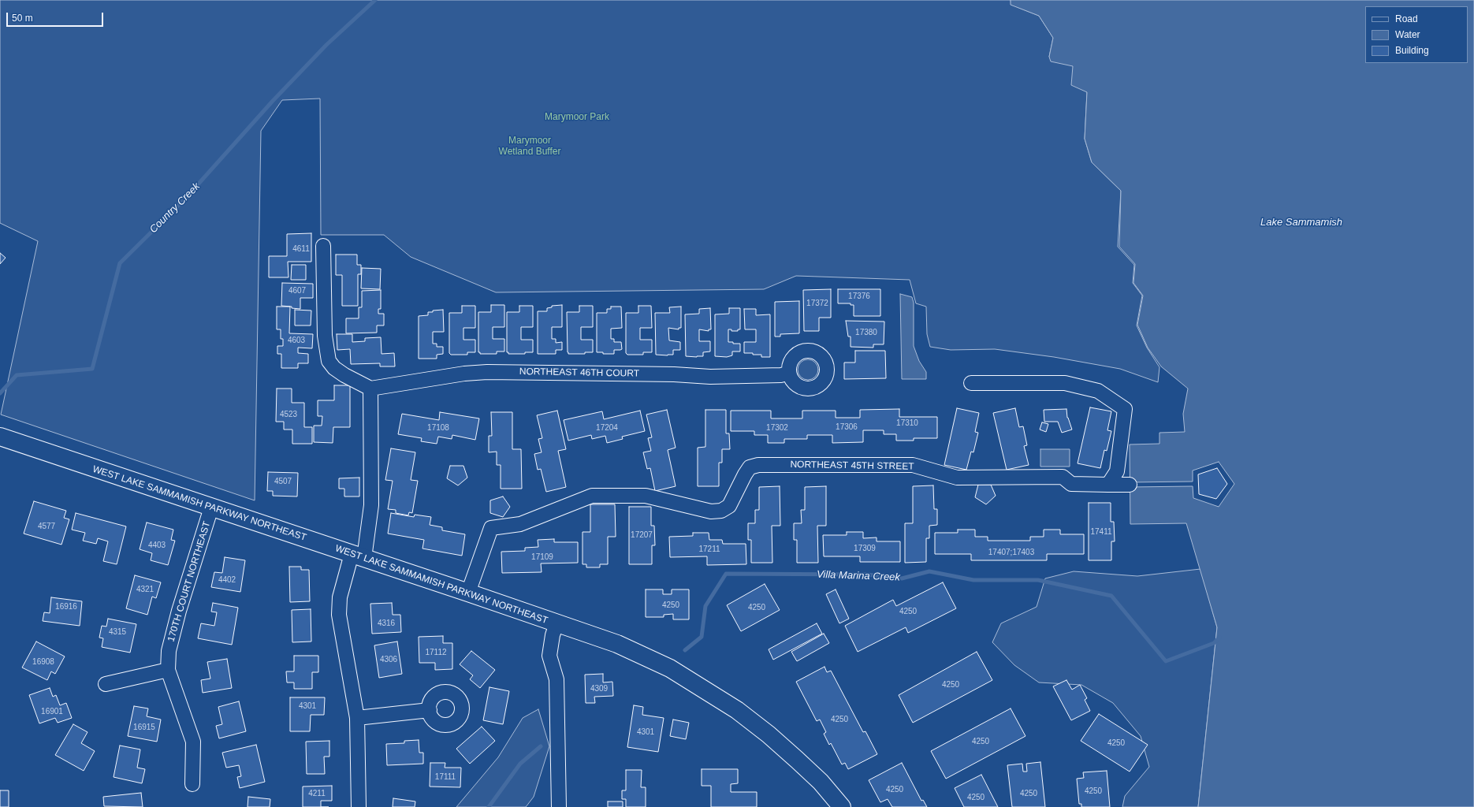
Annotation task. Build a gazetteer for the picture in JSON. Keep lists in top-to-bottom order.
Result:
{
  "streets": {
    "main road": ["WEST LAKE SAMMAMISH PARKWAY NORTHEAST"],
    "street": ["NORTHEAST 46TH COURT", "NORTHEAST 45TH STREET", "170TH COURT NORTHEAST"]
  },
  "crossings": [
    ["NORTHEAST 45TH STREET", "WEST LAKE SAMMAMISH PARKWAY NORTHEAST"],
    ["WEST LAKE SAMMAMISH PARKWAY NORTHEAST", "170TH COURT NORTHEAST"]
  ],
  "water": ["Country Creek", "Lake Sammamish", "Villa Marina Creek"],
  "parks": ["Marymoor Park", "Marymoor Wetland Buffer"],
  "house_numbers": [
    "4611",
    "4607",
    "17376",
    "17372",
    "17380",
    "4603",
    "4523",
    "17310",
    "17306",
    "17108",
    "17204",
    "17302",
    "4507",
    "4577",
    "17411",
    "17207",
    "4403",
    "17309",
    "17211",
    "17407;17403",
    "17109",
    "4402",
    "4321",
    "4250",
    "16916",
    "4250",
    "4250",
    "4316",
    "4315",
    "17112",
    "4306",
    "16908",
    "4250",
    "4309",
    "4301",
    "16901",
    "4250",
    "16915",
    "4301",
    "4250",
    "4250",
    "17111",
    "4250",
    "4250",
    "4211",
    "4250",
    "4250"
  ],
  "legend": ["Road", "Water", "Building"],
  "scale_bar": "50 m"
}
